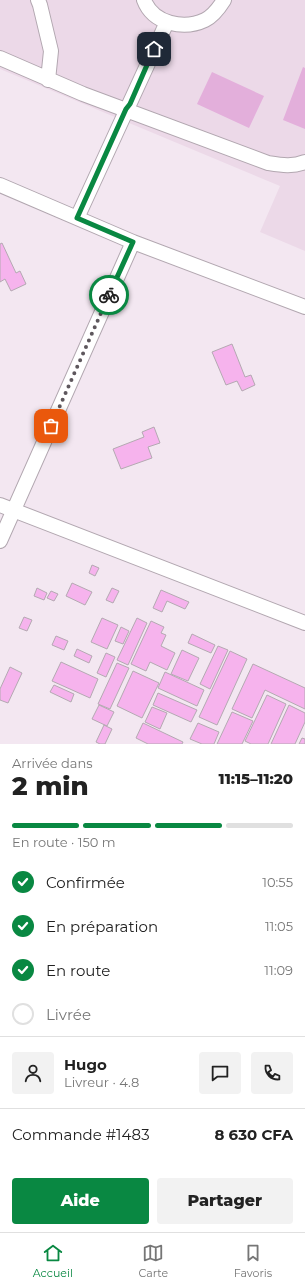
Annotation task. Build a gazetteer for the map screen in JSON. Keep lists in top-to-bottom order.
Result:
{
  "page": {
    "heading": ["2 min", "Arrivée dans", "11:15–11:20"],
    "panel": [
      "Hugo",
      "Livreur · 4.8",
      "Commande #1483",
      "8 630 CFA"
    ],
    "bar": "En route · 150 m",
    "list": [
      ["Confirmée", "10:55"],
      ["En préparation", "11:05"],
      ["En route", "11:09"],
      "Livrée"
    ],
    "buttons": ["Aide", "Partager"],
    "tabs": ["Accueil", "Carte", "Favoris"]
  }
}
